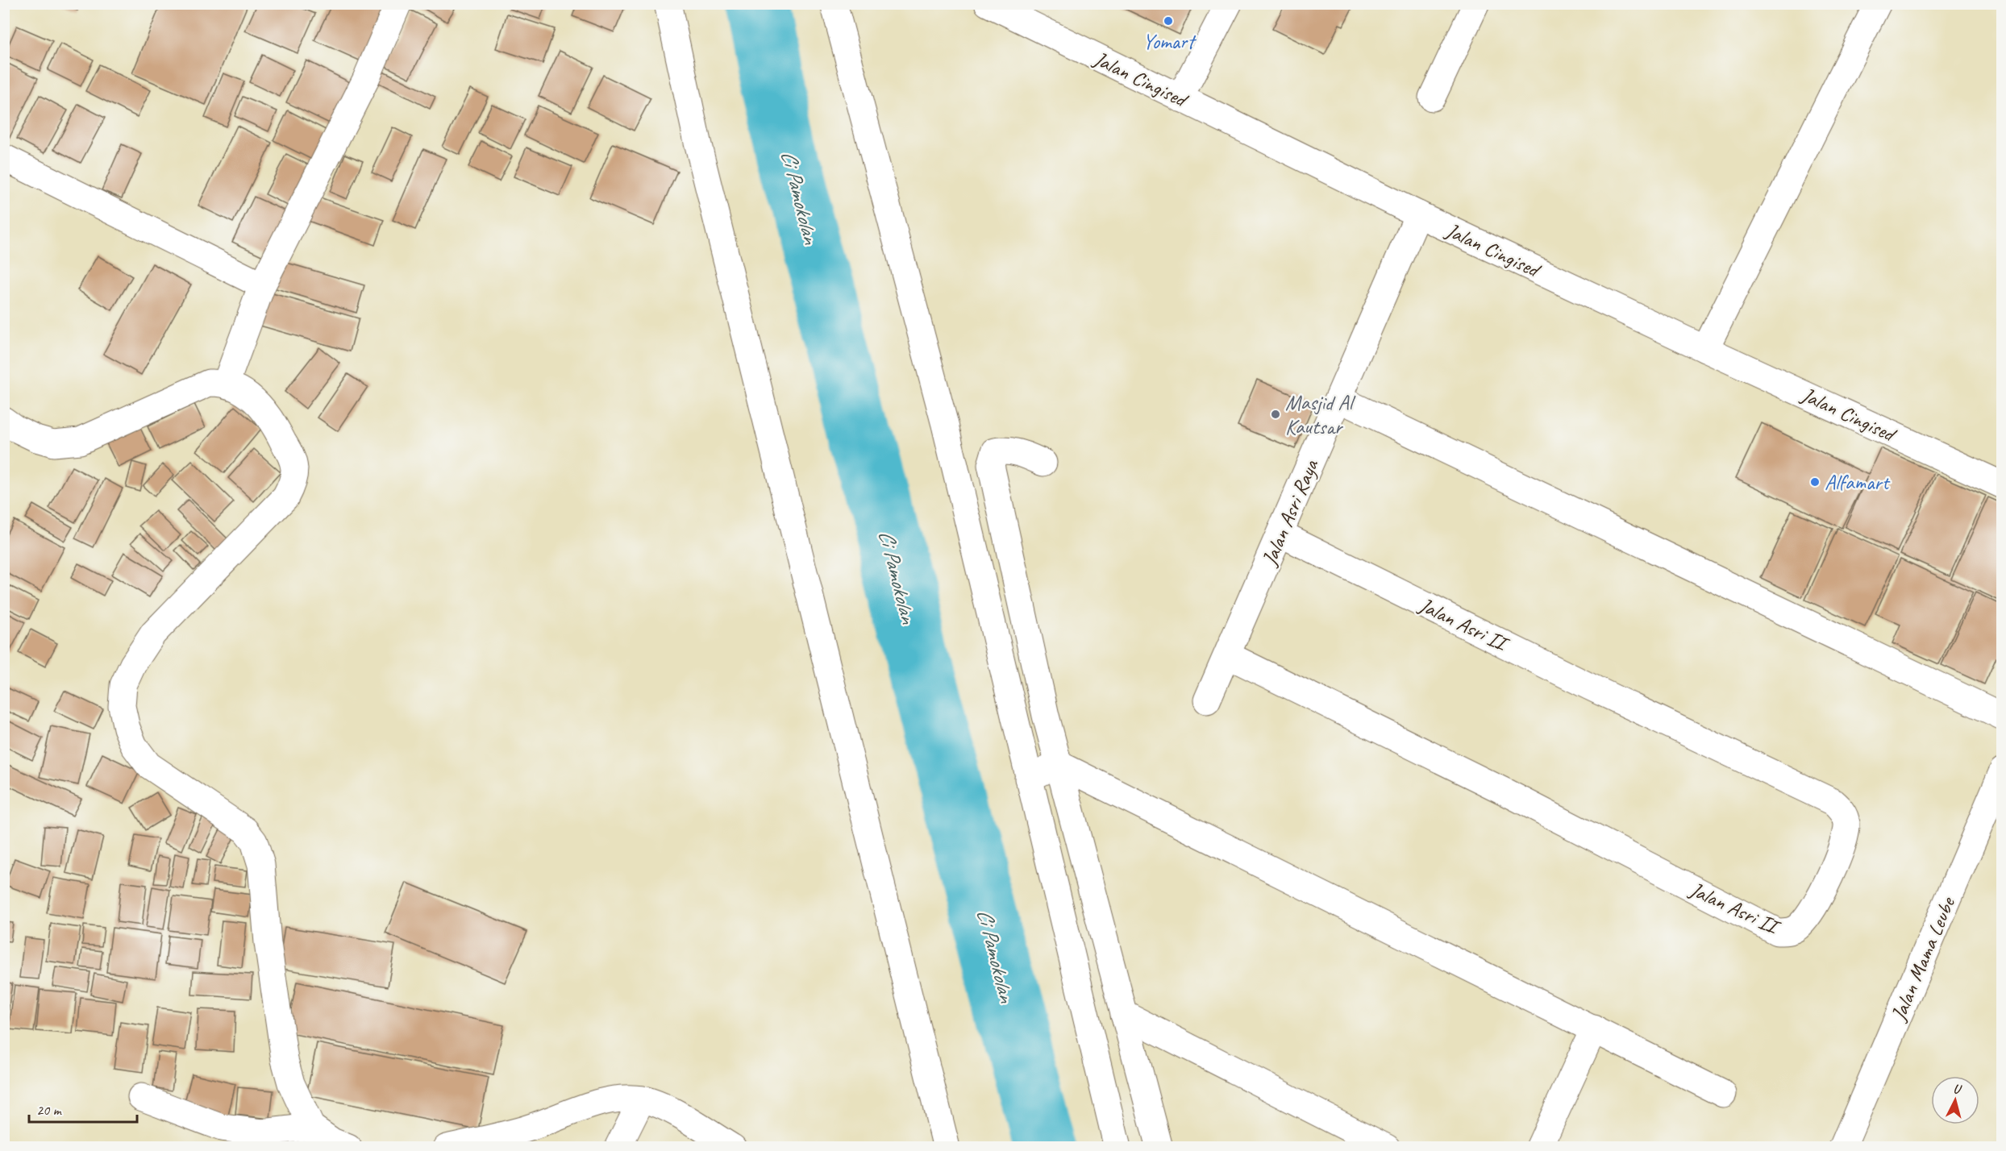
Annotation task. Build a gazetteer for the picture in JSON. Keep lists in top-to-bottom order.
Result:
{
  "streets": {
    "street": [
      "Jalan Cingised",
      "Jalan Asri Raya",
      "Jalan Asri II",
      "Jalan Mama Leube"
    ]
  },
  "crossings": [
    ["Jalan Cingised", "Jalan Asri Raya"],
    ["Jalan Asri Raya", "Jalan Asri II"]
  ],
  "water": ["Ci Pamokolan"],
  "places": ["Yomart", "Masjid Al Kautsar", "Alfamart"],
  "scale_bar": "20 m",
  "north": "top"
}
